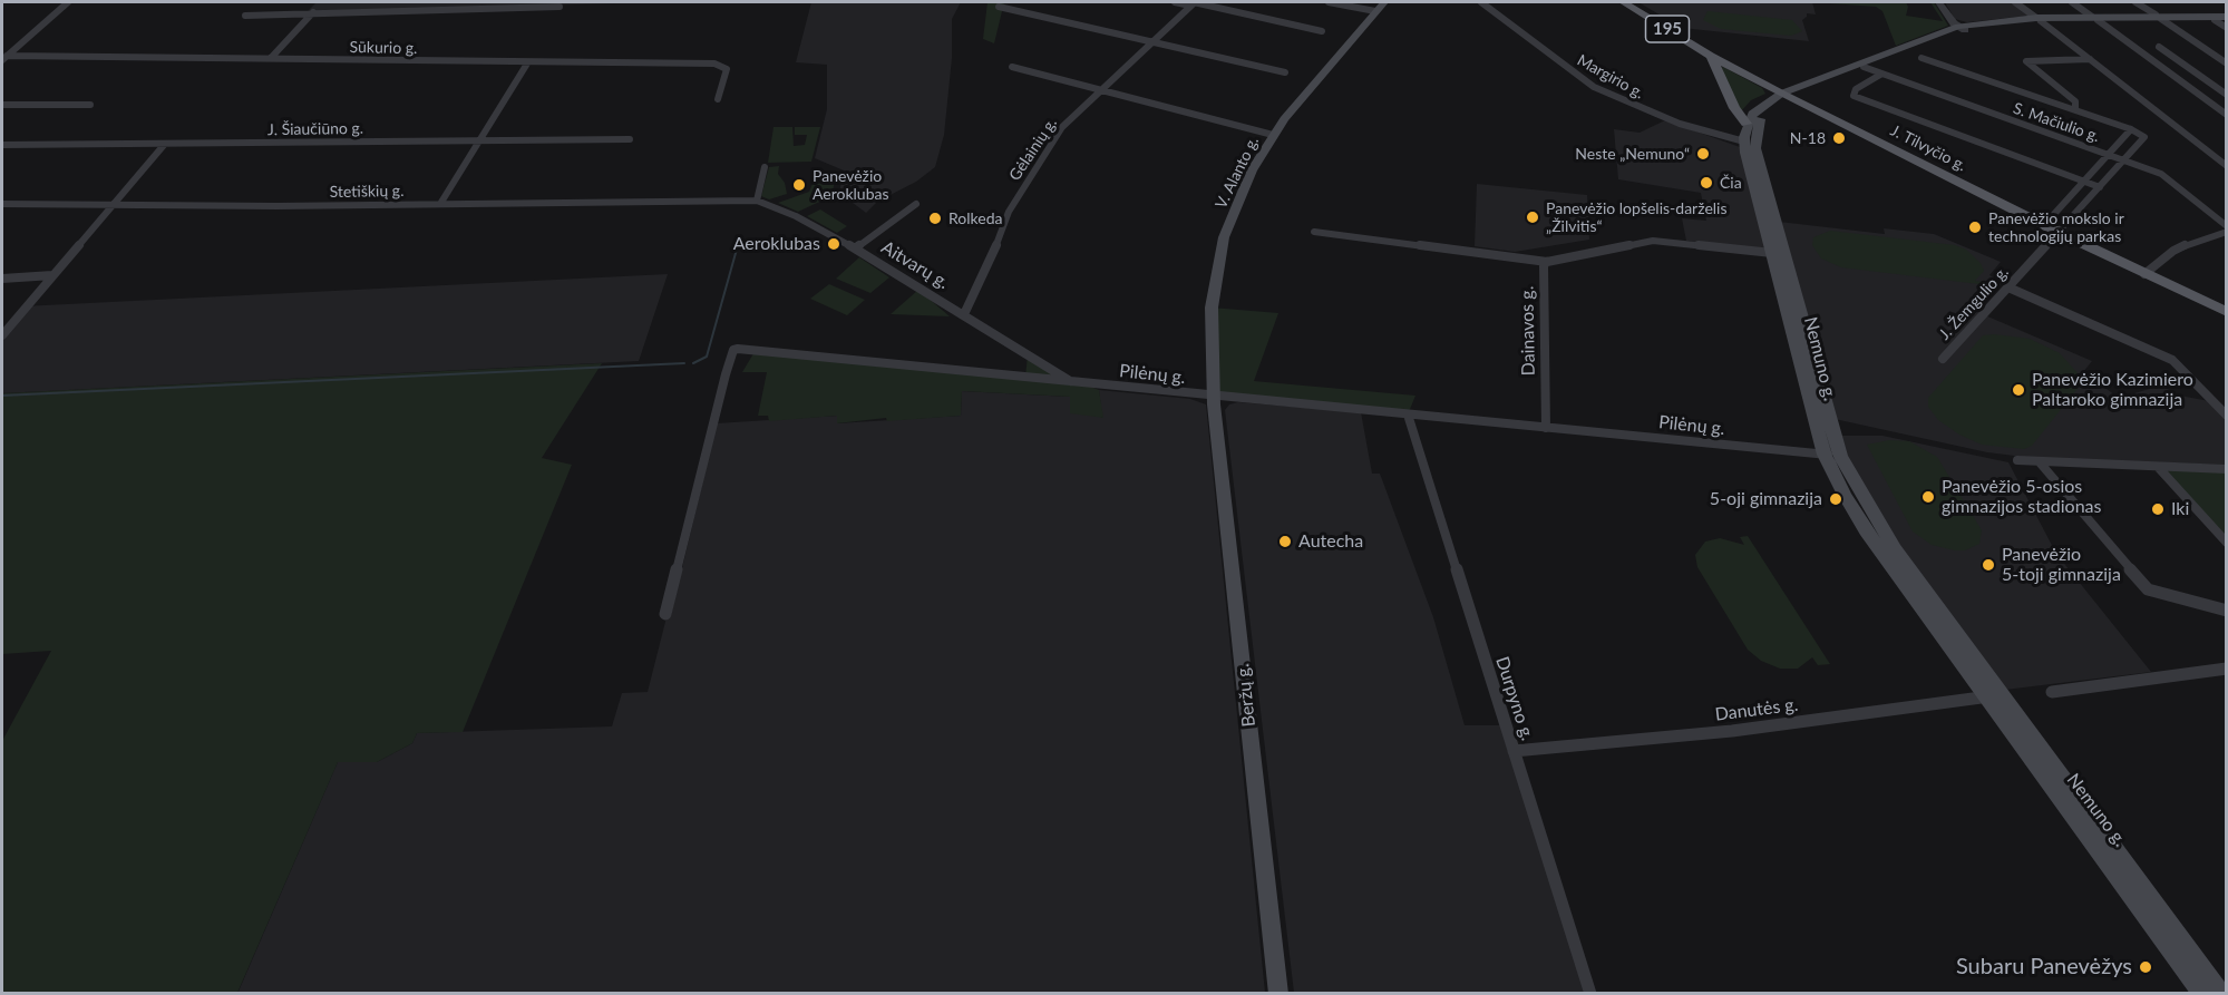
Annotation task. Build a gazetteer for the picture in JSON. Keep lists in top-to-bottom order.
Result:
{
  "streets": {
    "main road": [
      "195",
      "J. Tilvyčio g.",
      "V. Alanto g.",
      "Nemuno g.",
      "Beržų g."
    ],
    "street": [
      "Sūkurio g.",
      "Margirio g.",
      "S. Mačiulio g.",
      "J. Šiaučiūno g.",
      "Gėlainių g.",
      "Stetiškių g.",
      "Aitvarų g.",
      "J. Žemgulio g.",
      "Dainavos g.",
      "Pilėnų g.",
      "Durpyno g.",
      "Danutės g."
    ]
  },
  "crossings": [
    ["Margirio g.", "Nemuno g."],
    ["S. Mačiulio g.", "J. Žemgulio g."],
    ["S. Mačiulio g.", "Nemuno g."],
    ["J. Tilvyčio g.", "J. Žemgulio g."],
    ["J. Tilvyčio g.", "Nemuno g."],
    ["Gėlainių g.", "Aitvarų g."],
    ["V. Alanto g.", "Pilėnų g."],
    ["V. Alanto g.", "Beržų g."],
    ["Stetiškių g.", "Aitvarų g."],
    ["Aitvarų g.", "Pilėnų g."],
    ["Dainavos g.", "Nemuno g."],
    ["Dainavos g.", "Pilėnų g."],
    ["Nemuno g.", "Pilėnų g."],
    ["Nemuno g.", "Danutės g."],
    ["Pilėnų g.", "Beržų g."],
    ["Pilėnų g.", "Durpyno g."],
    ["Durpyno g.", "Danutės g."]
  ],
  "places": [
    "N-18",
    "Neste „Nemuno“",
    "Čia",
    "Panevėžio Aeroklubas",
    "Panevėžio lopšelis-darželis „Žilvitis“",
    "Rolkeda",
    "Panevėžio mokslo ir technologijų parkas",
    "Aeroklubas",
    "Panevėžio Kazimiero Paltaroko gimnazija",
    "Panevėžio 5-osios gimnazijos stadionas",
    "5-oji gimnazija",
    "Iki",
    "Autecha",
    "Panevėžio 5-toji gimnazija",
    "Subaru Panevėžys"
  ]
}
